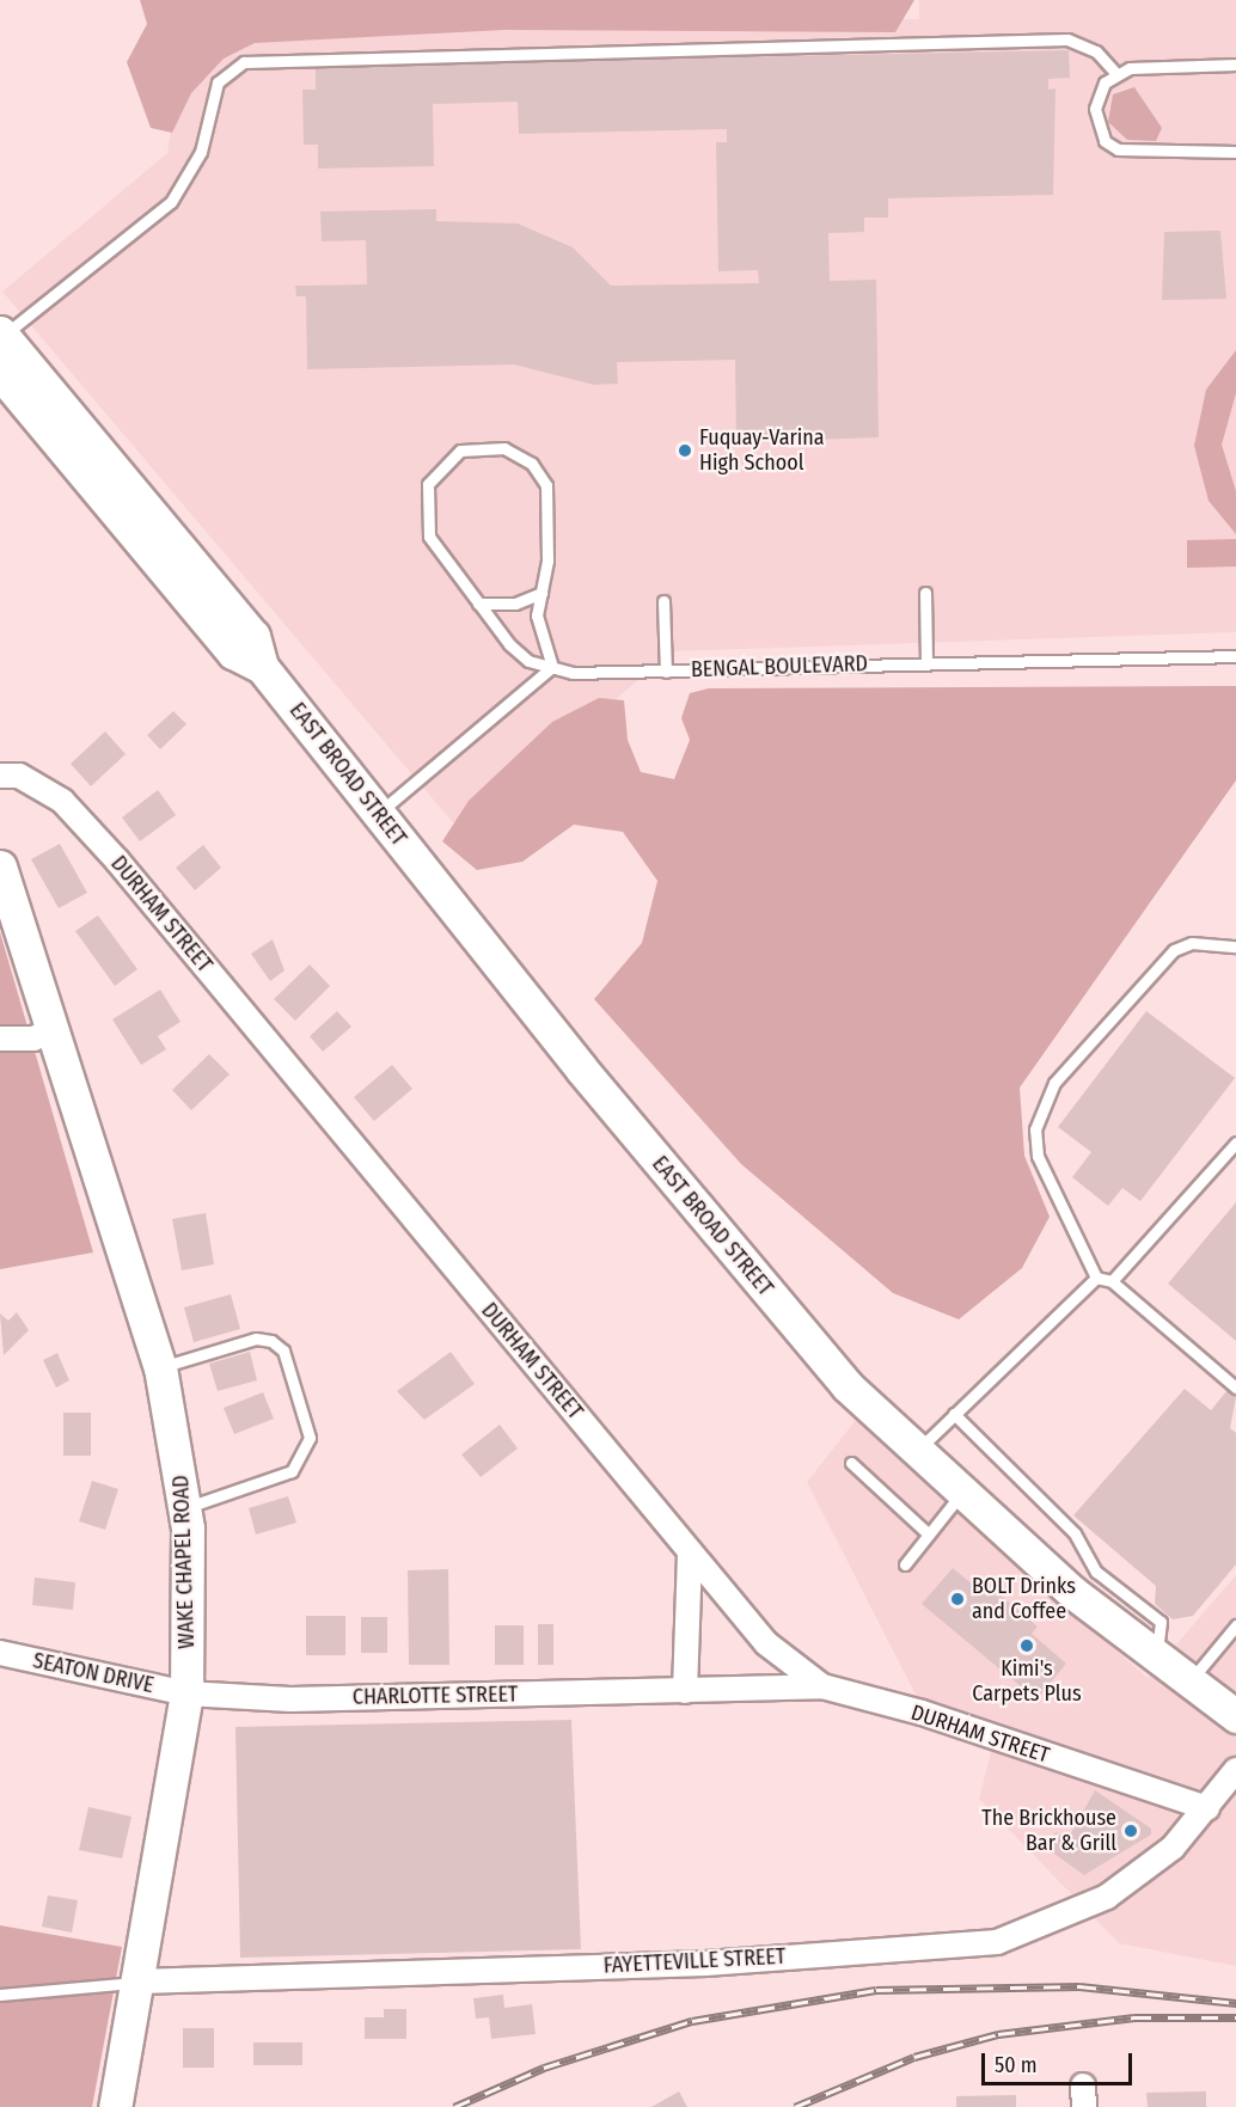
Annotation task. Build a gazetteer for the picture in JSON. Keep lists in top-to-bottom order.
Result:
{
  "streets": {
    "main road": ["EAST BROAD STREET", "WAKE CHAPEL ROAD"],
    "street": [
      "DURHAM STREET",
      "SEATON DRIVE",
      "CHARLOTTE STREET",
      "FAYETTEVILLE STREET"
    ],
    "lane": ["BENGAL BOULEVARD"]
  },
  "crossings": [
    ["DURHAM STREET", "CHARLOTTE STREET"],
    ["DURHAM STREET", "FAYETTEVILLE STREET"],
    ["WAKE CHAPEL ROAD", "SEATON DRIVE"],
    ["WAKE CHAPEL ROAD", "CHARLOTTE STREET"],
    ["WAKE CHAPEL ROAD", "FAYETTEVILLE STREET"],
    ["SEATON DRIVE", "CHARLOTTE STREET"]
  ],
  "places": [
    "Fuquay-Varina High School",
    "BOLT Drinks and Coffee",
    "Kimi's Carpets Plus",
    "The Brickhouse Bar & Grill"
  ],
  "scale_bar": "50 m"
}
